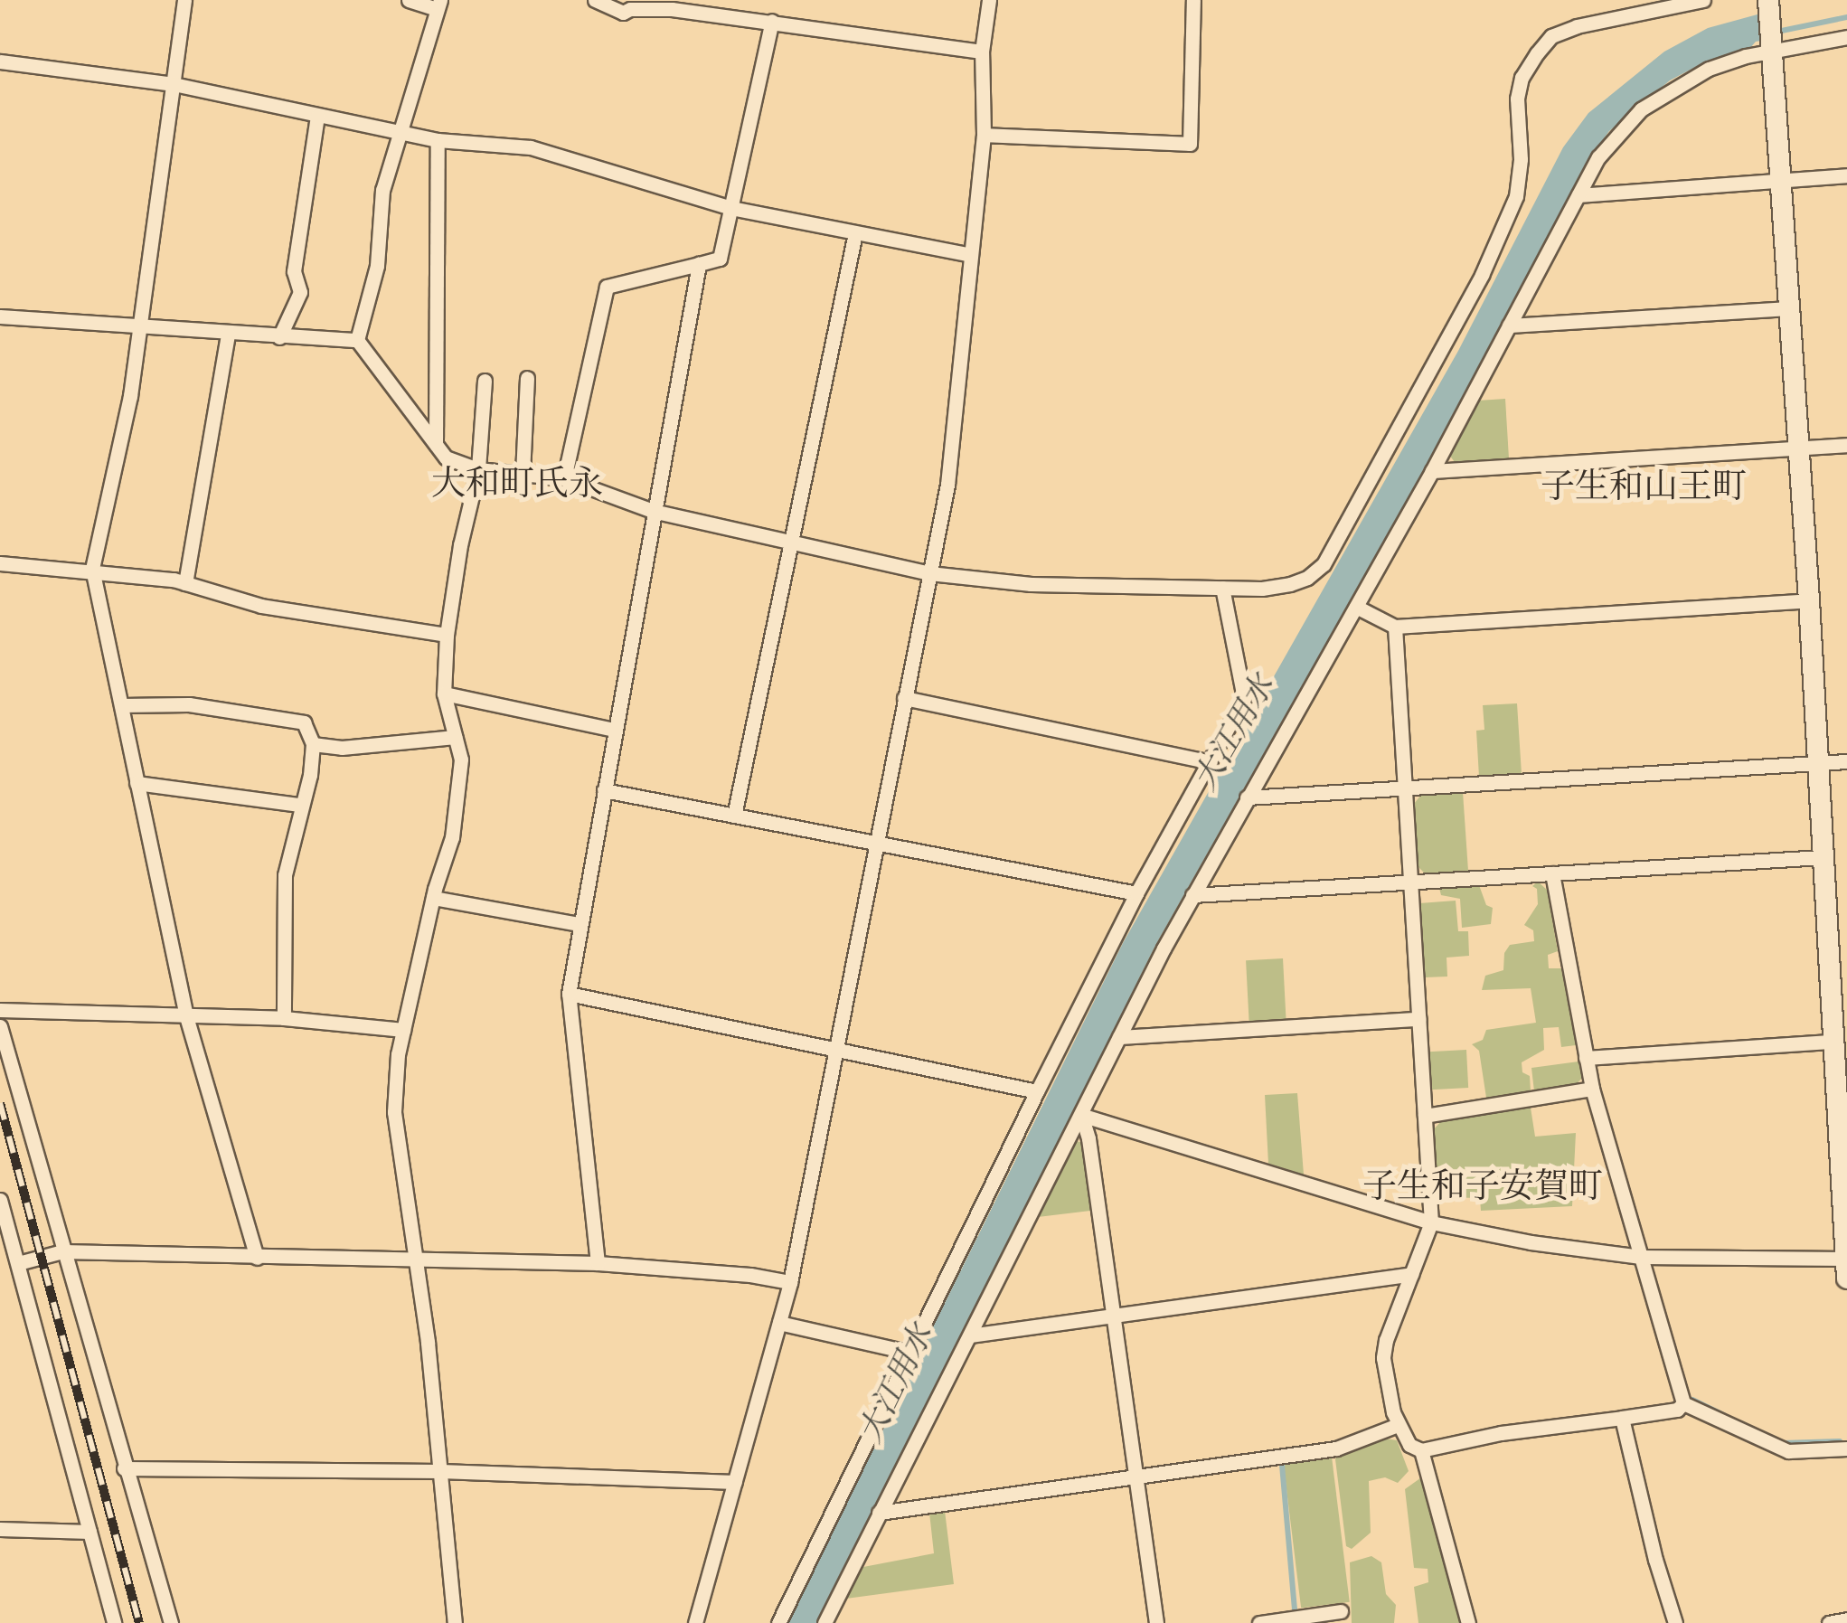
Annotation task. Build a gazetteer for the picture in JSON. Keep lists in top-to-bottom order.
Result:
{
  "districts": ["大和町氏永", "子生和山王町", "子生和子安賀町"],
  "water": ["大江用水"]
}
